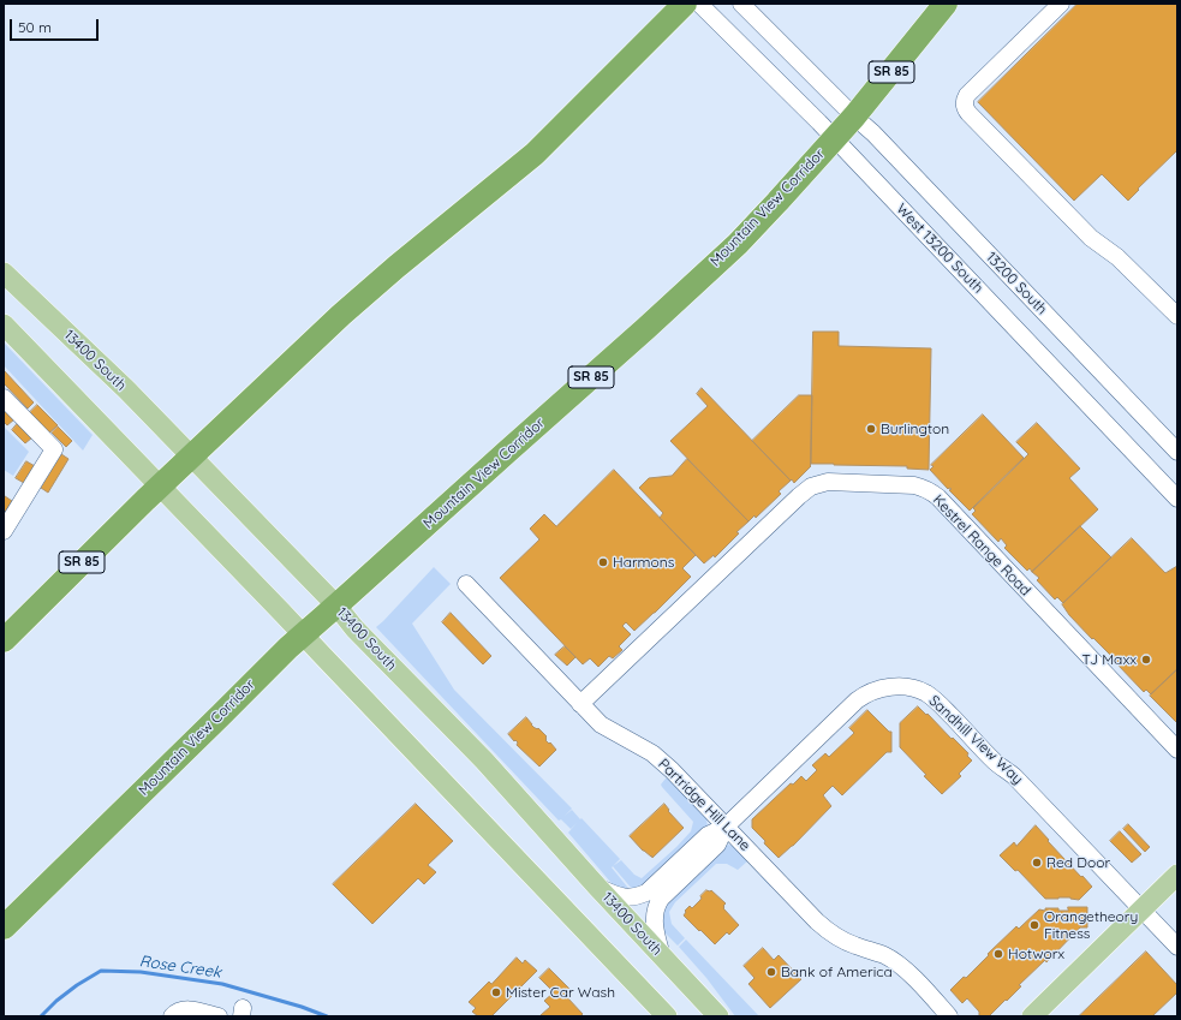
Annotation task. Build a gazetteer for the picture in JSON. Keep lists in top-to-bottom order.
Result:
{
  "streets": {
    "highway": ["SR 85", "Mountain View Corridor"],
    "main road": ["13400 South"],
    "street": [
      "West 13200 South",
      "13200 South",
      "Kestrel Range Road",
      "Sandhill View Way",
      "Partridge Hill Lane"
    ]
  },
  "crossings": [
    ["SR 85", "13400 South"],
    ["Mountain View Corridor", "West 13200 South"],
    ["Mountain View Corridor", "13200 South"],
    ["Mountain View Corridor", "13400 South"],
    ["13400 South", "Sandhill View Way"],
    ["Kestrel Range Road", "Partridge Hill Lane"],
    ["Sandhill View Way", "Partridge Hill Lane"]
  ],
  "water": ["Rose Creek"],
  "places": [
    "Burlington",
    "Harmons",
    "TJ Maxx",
    "Red Door",
    "Orangetheory Fitness",
    "Hotworx",
    "Bank of America",
    "Mister Car Wash"
  ],
  "scale_bar": "50 m"
}
